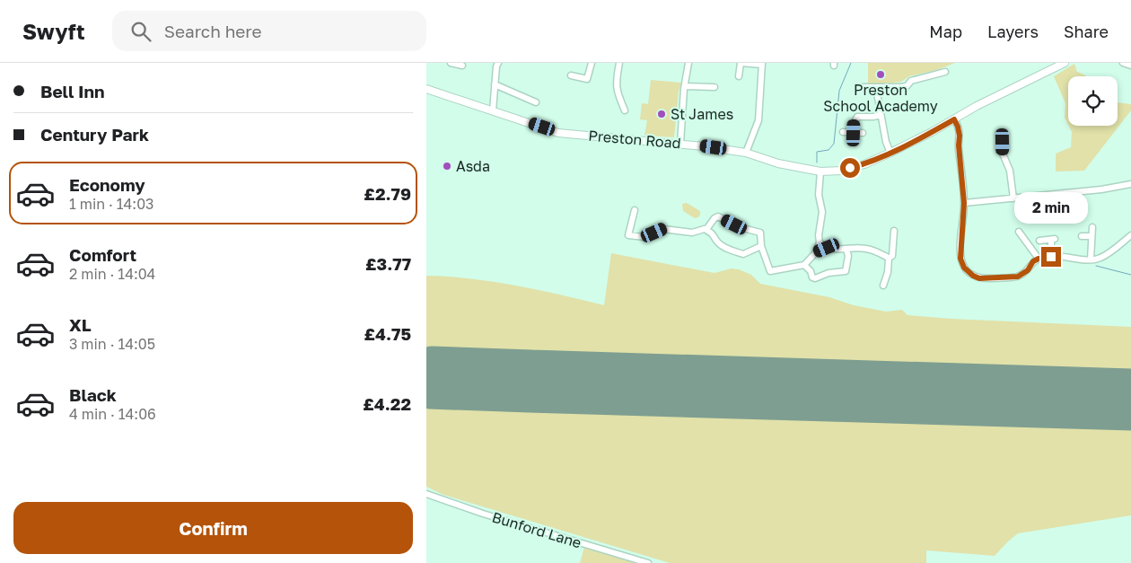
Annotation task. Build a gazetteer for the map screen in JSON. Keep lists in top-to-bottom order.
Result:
{
  "streets": {
    "street": ["Preston Road", "Bunford Lane"]
  },
  "places": ["Preston School Academy", "St James", "Asda"],
  "page": {
    "header": "Swyft",
    "search": "Search here",
    "nav": ["Map", "Layers", "Share"],
    "banner": ["Bell Inn", "Century Park"],
    "list": [
      {
        "name": "Economy",
        "note": "1 min · 14:03",
        "value": "£2.79"
      },
      {
        "name": "Comfort",
        "note": "2 min · 14:04",
        "value": "£3.77"
      },
      {
        "name": "XL",
        "note": "3 min · 14:05",
        "value": "£4.75"
      },
      {
        "name": "Black",
        "note": "4 min · 14:06",
        "value": "£4.22"
      }
    ],
    "bubble": "2 min",
    "buttons": "Confirm"
  }
}
